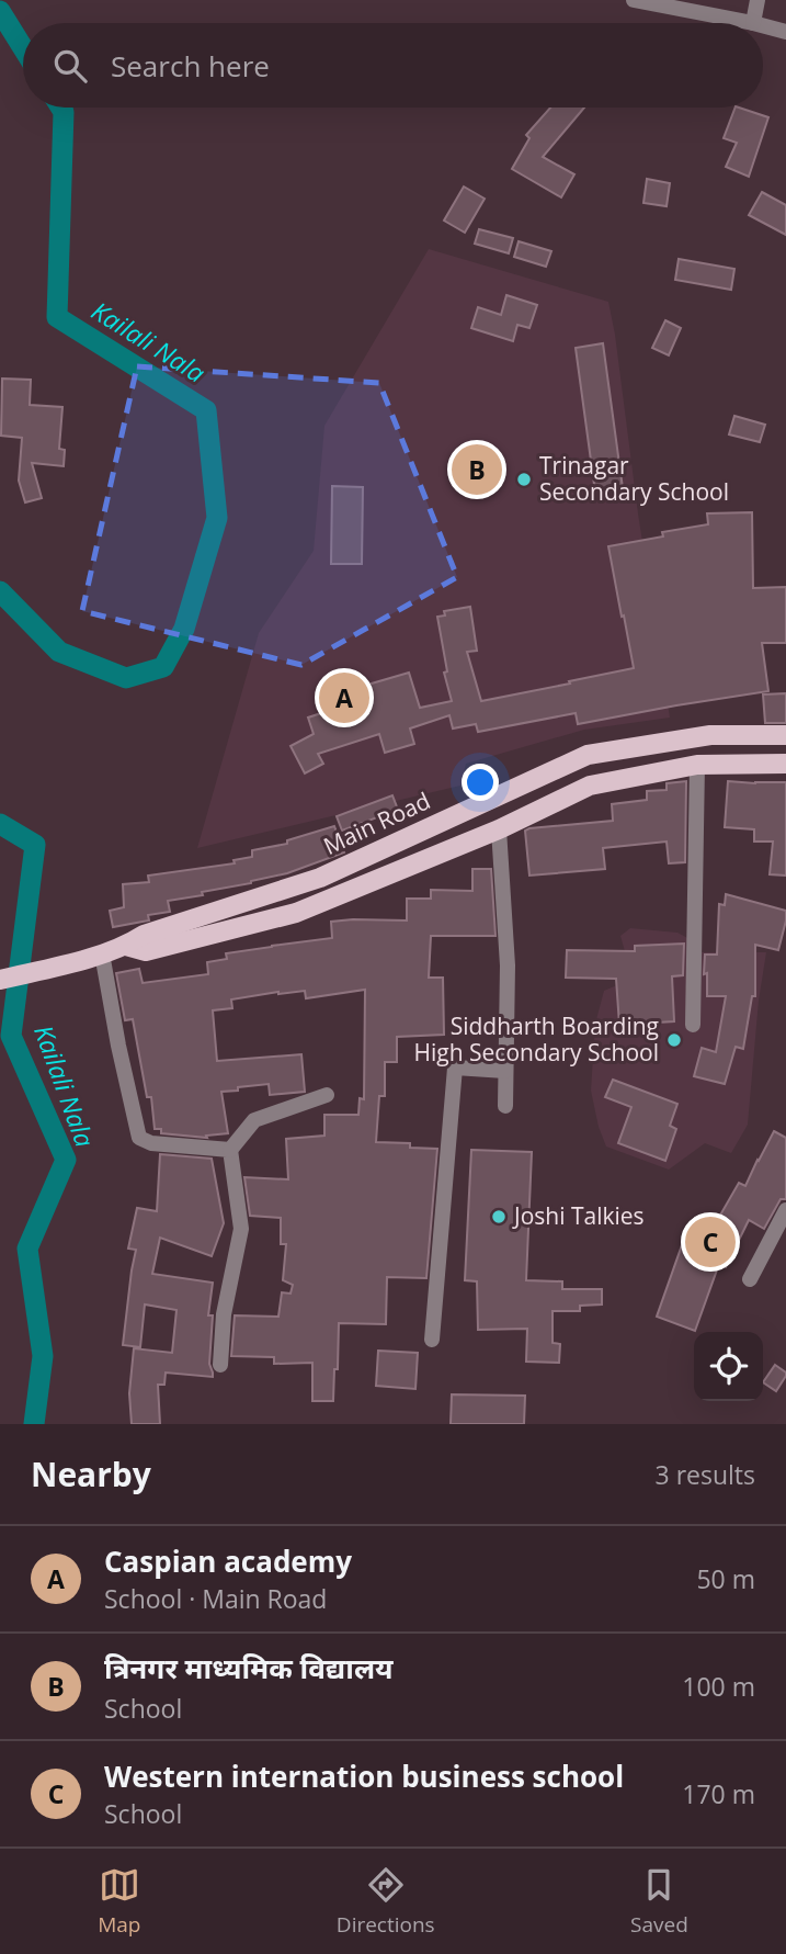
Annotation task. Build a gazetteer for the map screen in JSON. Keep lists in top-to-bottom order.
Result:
{
  "streets": {
    "main road": ["Main Road"]
  },
  "water": ["Kailali Nala"],
  "places": ["Trinagar Secondary School", "Siddharth Boarding High Secondary School", "Joshi Talkies"],
  "page": {
    "search": "Search here",
    "pins": ["B", "A", "C"],
    "heading": ["Nearby", "3 results"],
    "list": [
      {
        "mark": "A",
        "name": "Caspian academy",
        "note": "School · Main Road",
        "value": "50 m"
      },
      {
        "mark": "B",
        "name": "त्रिनगर माध्यमिक विद्यालय",
        "note": "School",
        "value": "100 m"
      },
      {
        "mark": "C",
        "name": "Western internation business school",
        "note": "School",
        "value": "170 m"
      }
    ],
    "nav": ["Map", "Directions", "Saved"]
  }
}
